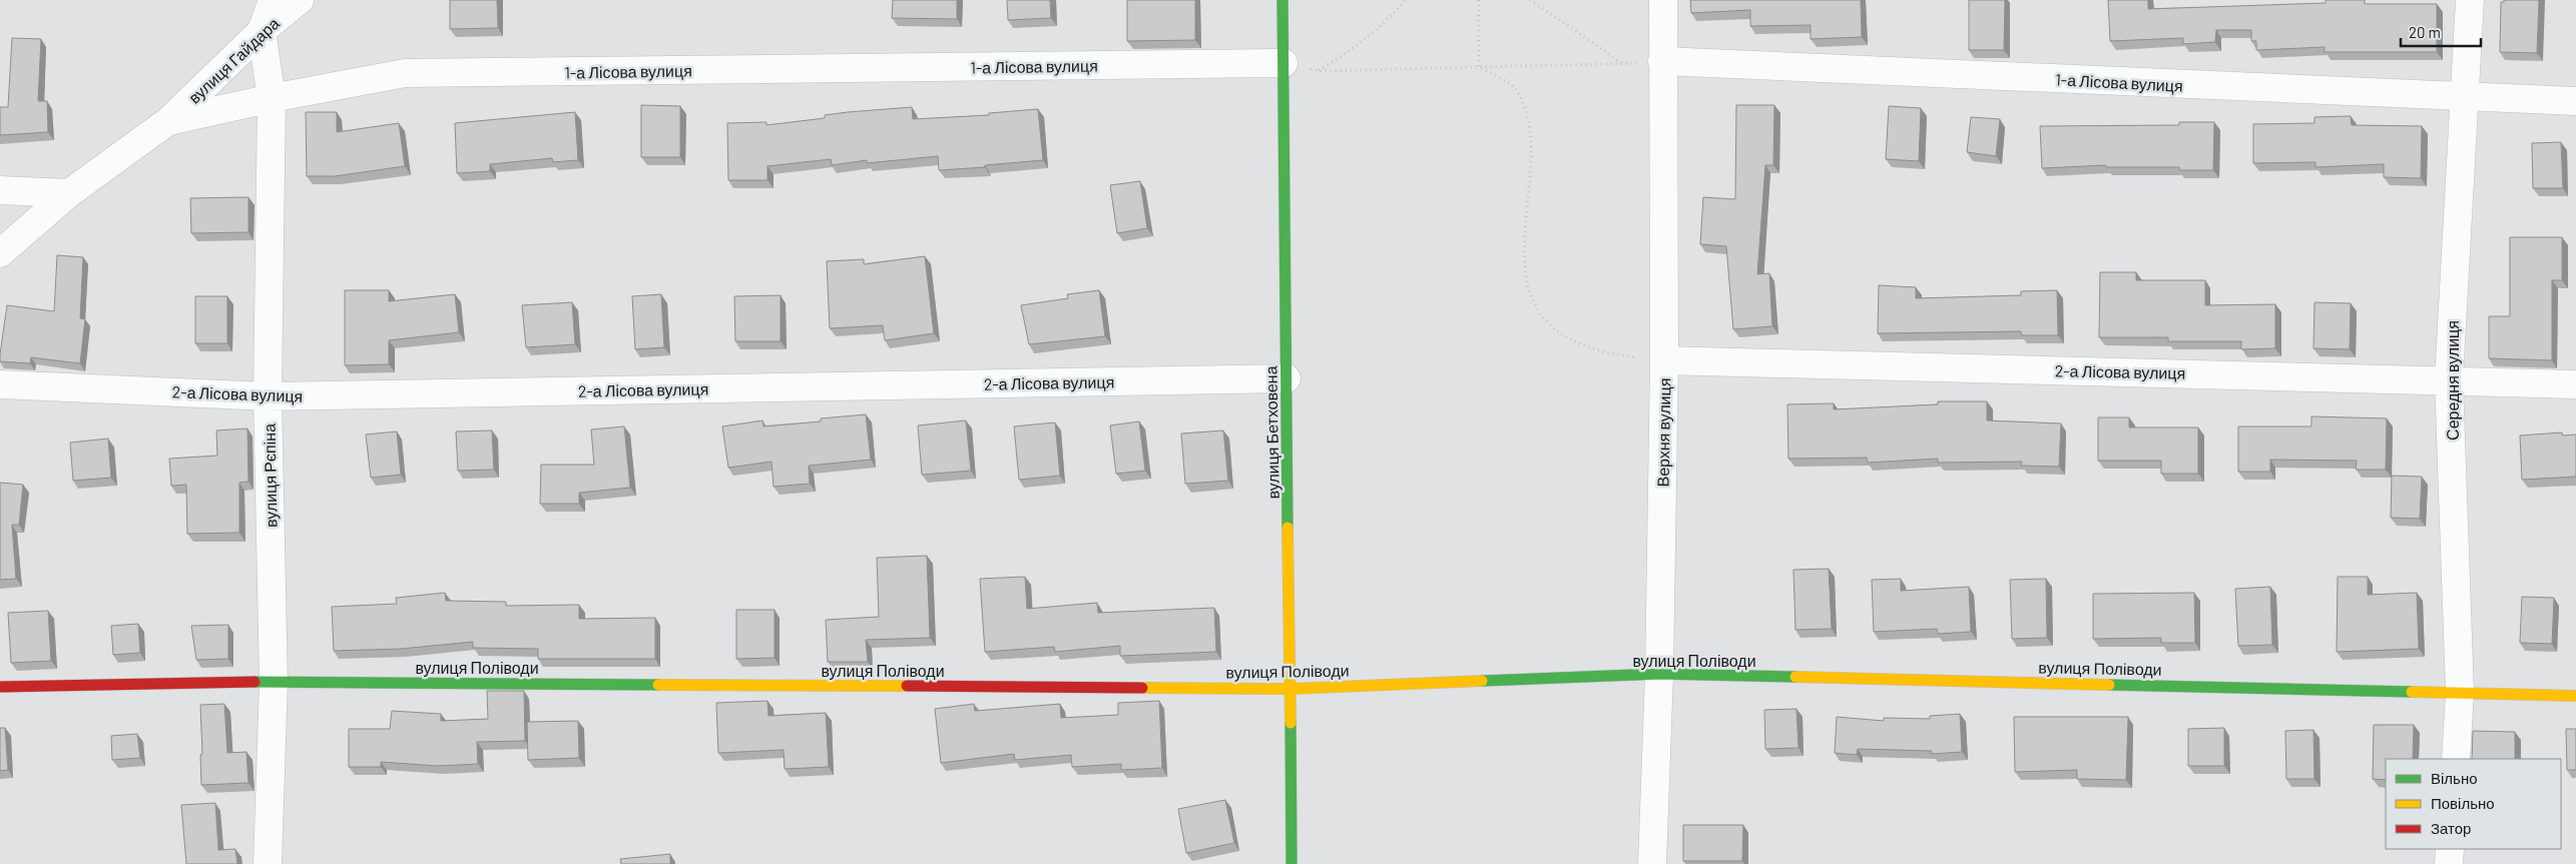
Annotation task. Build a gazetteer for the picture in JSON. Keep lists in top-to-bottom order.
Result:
{
  "streets": {
    "street": [
      "вулиця Гайдара",
      "1-а Лісова вулиця",
      "2-а Лісова вулиця",
      "Середня вулиця",
      "вулиця Бетховена",
      "Верхня вулиця",
      "вулиця Рєпіна",
      "вулиця Поліводи"
    ]
  },
  "crossings": [
    ["вулиця Гайдара", "1-а Лісова вулиця"],
    ["вулиця Гайдара", "вулиця Рєпіна"],
    ["1-а Лісова вулиця", "Середня вулиця"],
    ["1-а Лісова вулиця", "вулиця Бетховена"],
    ["1-а Лісова вулиця", "Верхня вулиця"],
    ["1-а Лісова вулиця", "вулиця Рєпіна"],
    ["2-а Лісова вулиця", "Середня вулиця"],
    ["2-а Лісова вулиця", "вулиця Бетховена"],
    ["2-а Лісова вулиця", "Верхня вулиця"],
    ["2-а Лісова вулиця", "вулиця Рєпіна"],
    ["Середня вулиця", "вулиця Поліводи"],
    ["вулиця Бетховена", "вулиця Поліводи"],
    ["Верхня вулиця", "вулиця Поліводи"],
    ["вулиця Рєпіна", "вулиця Поліводи"]
  ],
  "legend": ["Вільно", "Повільно", "Затор"],
  "scale_bar": "20 m"
}
